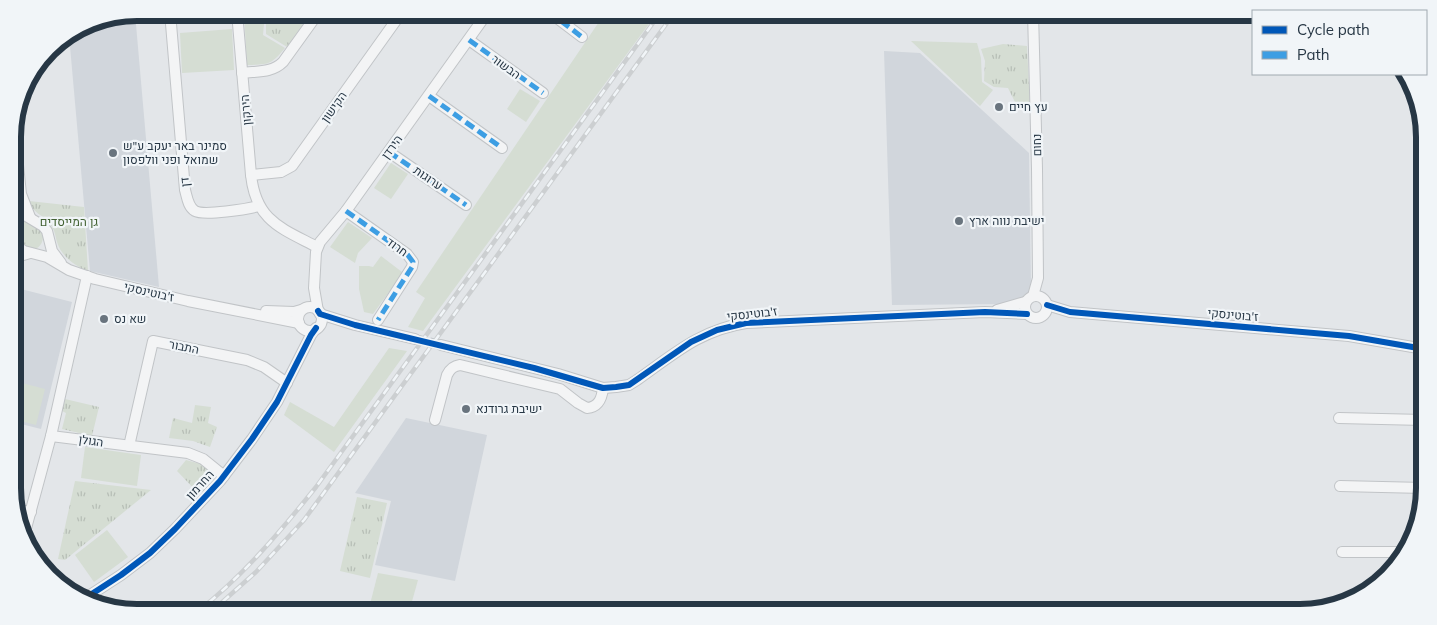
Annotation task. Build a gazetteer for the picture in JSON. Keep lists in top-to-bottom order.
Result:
{
  "streets": {
    "street": [
      "הבשור",
      "הקישון",
      "הירקון",
      "נחום",
      "הירדן",
      "ערוגות",
      "דן",
      "חרוד",
      "ז'בוטינסקי",
      "התבור",
      "הגולן",
      "החרמון"
    ]
  },
  "crossings": [
    ["הבשור", "הירדן"],
    ["הקישון", "הירקון"],
    ["הירקון", "דן"],
    ["נחום", "ז'בוטינסקי"],
    ["הירדן", "ערוגות"],
    ["הירדן", "חרוד"],
    ["ז'בוטינסקי", "החרמון"],
    ["התבור", "הגולן"],
    ["התבור", "החרמון"],
    ["הגולן", "החרמון"]
  ],
  "parks": ["גן המייסדים"],
  "places": [
    "עץ חיים",
    "סמינר באר יעקב ע\"ש שמואל ופני וולפסון",
    "ישיבת נווה ארץ",
    "שא נס",
    "ישיבת גרודנא"
  ],
  "legend": ["Cycle path", "Path"]
}
